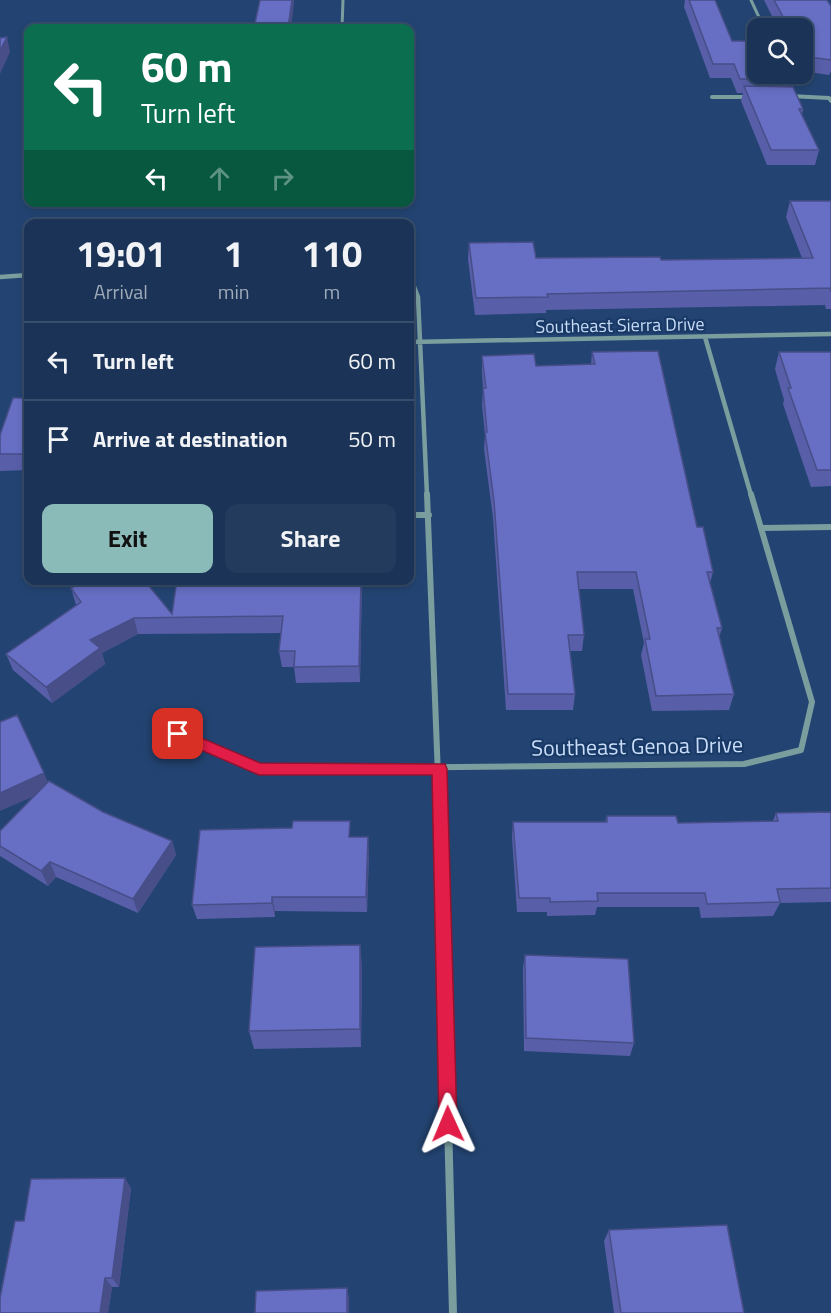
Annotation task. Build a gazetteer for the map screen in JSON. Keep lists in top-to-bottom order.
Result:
{
  "streets": {
    "street": ["Southeast Sierra Drive", "Southeast Genoa Drive"]
  },
  "crossings": [
    ["Southeast Sierra Drive", "Southeast Genoa Drive"]
  ],
  "page": {
    "turn": ["60 m", "Turn left"],
    "eta": [
      "19:01",
      "Arrival",
      "1",
      "min",
      "110",
      "m"
    ],
    "list": [
      {
        "name": "Turn left",
        "value": "60 m"
      },
      {
        "name": "Arrive at destination",
        "value": "50 m"
      }
    ],
    "buttons": ["Exit", "Share"]
  }
}
